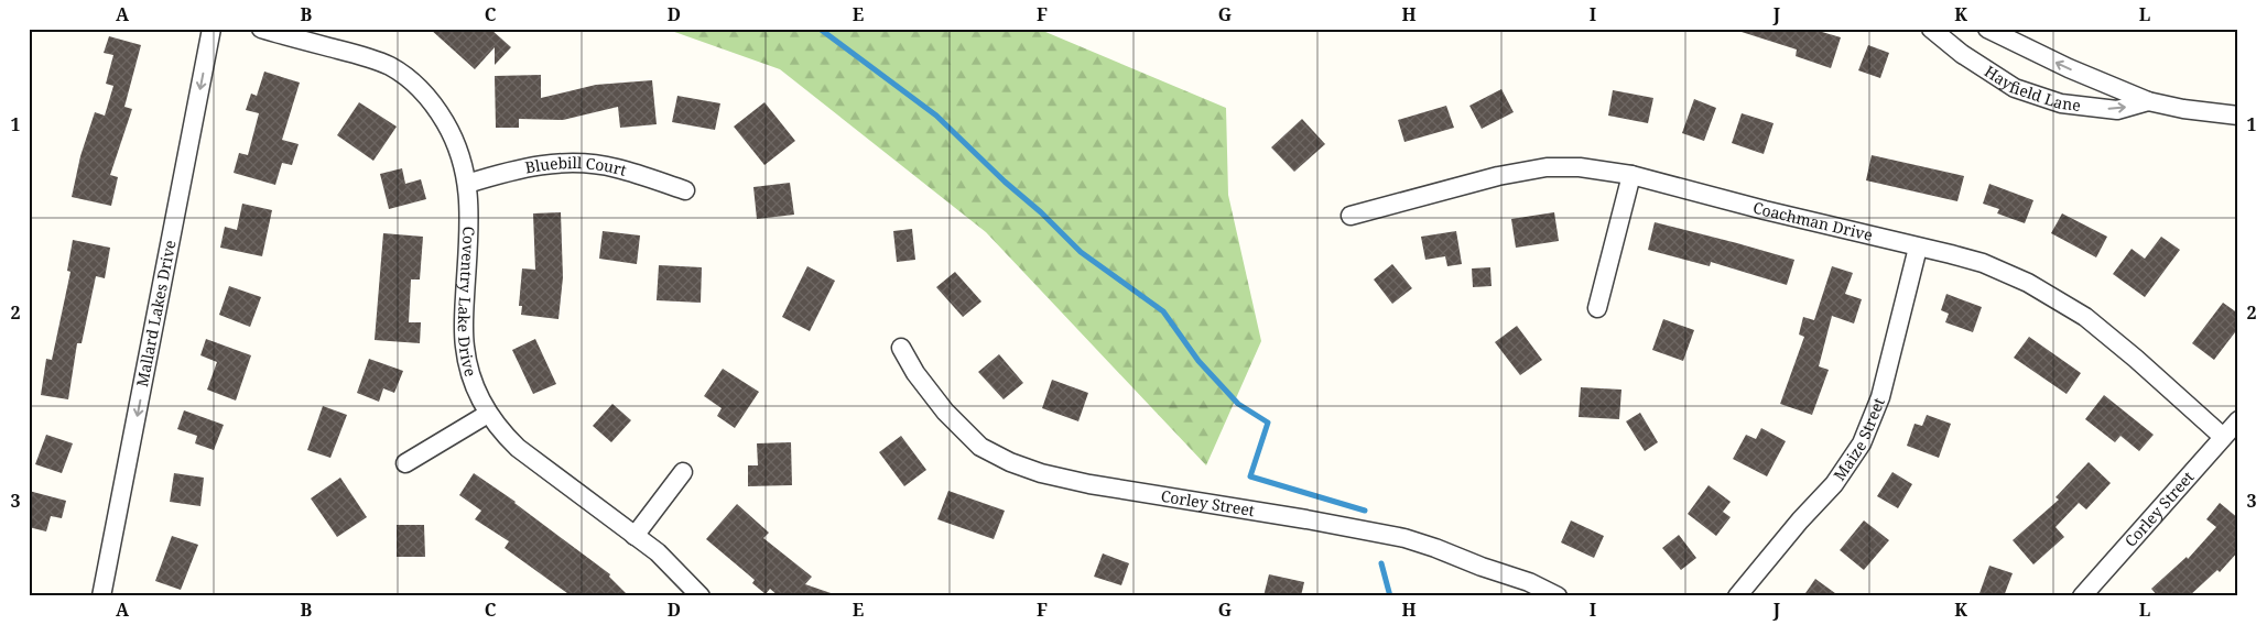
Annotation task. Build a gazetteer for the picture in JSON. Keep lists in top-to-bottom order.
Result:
{
  "streets": {
    "street": [
      "Hayfield Lane",
      "Bluebill Court",
      "Coachman Drive",
      "Coventry Lake Drive",
      "Mallard Lakes Drive",
      "Maize Street",
      "Corley Street"
    ]
  },
  "crossings": [
    ["Bluebill Court", "Coventry Lake Drive"],
    ["Coachman Drive", "Maize Street"],
    ["Coachman Drive", "Corley Street"]
  ],
  "one_way": ["Mallard Lakes Drive"],
  "grid": {
    "columns": [
      "A",
      "B",
      "C",
      "D",
      "E",
      "F",
      "G",
      "H",
      "I",
      "J",
      "K",
      "L"
    ],
    "rows": ["1", "2", "3"]
  }
}
